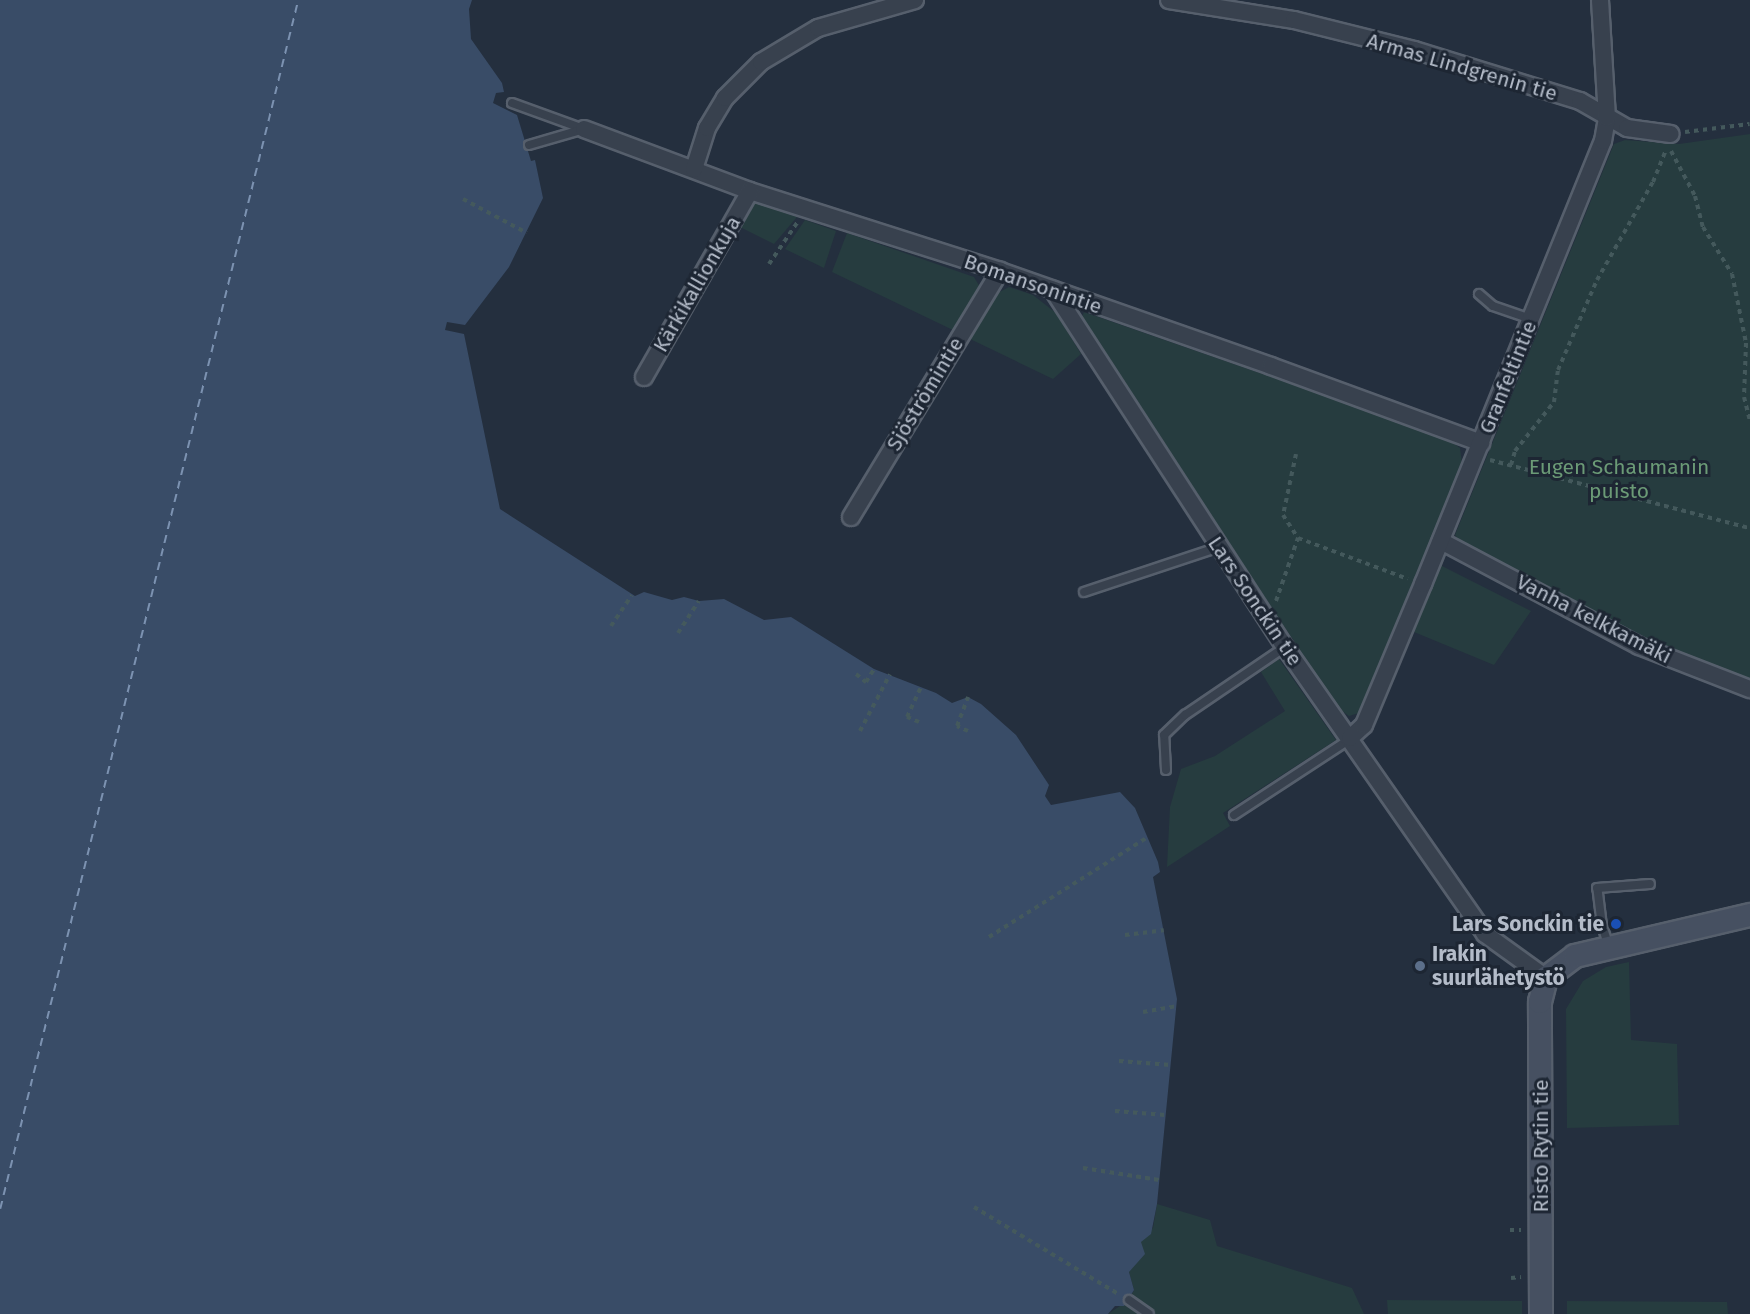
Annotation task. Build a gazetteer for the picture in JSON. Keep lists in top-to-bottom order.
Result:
{
  "streets": {
    "street": [
      "Armas Lindgrenin tie",
      "Kärkikallionkuja",
      "Bomansonintie",
      "Granfeltintie",
      "Sjöströmintie",
      "Lars Sonckin tie",
      "Vanha kelkkamäki",
      "Risto Rytin tie"
    ]
  },
  "crossings": [
    ["Armas Lindgrenin tie", "Granfeltintie"],
    ["Kärkikallionkuja", "Bomansonintie"],
    ["Bomansonintie", "Granfeltintie"],
    ["Bomansonintie", "Sjöströmintie"],
    ["Bomansonintie", "Lars Sonckin tie"],
    ["Granfeltintie", "Lars Sonckin tie"],
    ["Granfeltintie", "Vanha kelkkamäki"],
    ["Lars Sonckin tie", "Risto Rytin tie"]
  ],
  "parks": ["Eugen Schaumanin puisto"],
  "places": ["Lars Sonckin tie", "Irakin suurlähetystö"]
}
